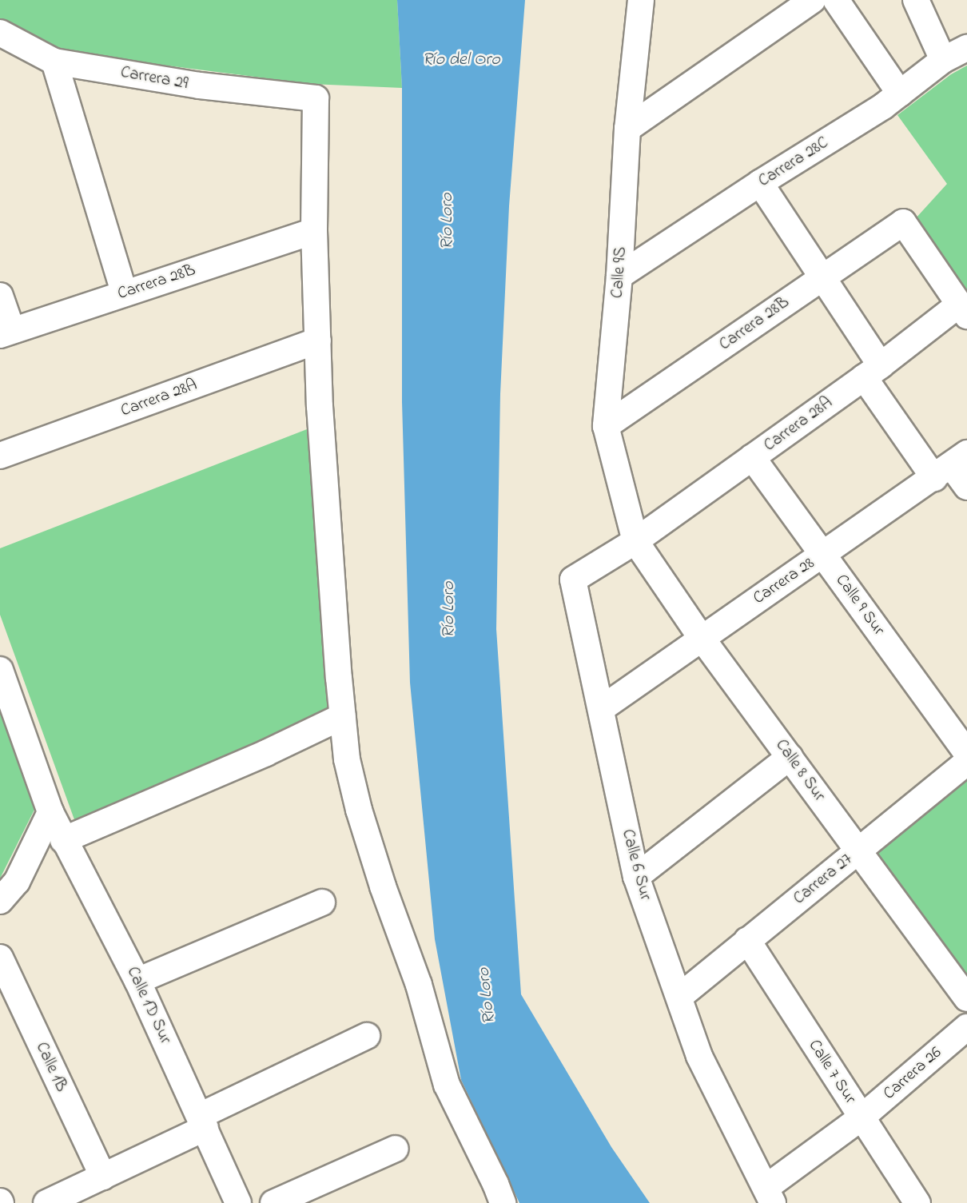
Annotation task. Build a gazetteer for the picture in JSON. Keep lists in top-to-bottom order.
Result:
{
  "streets": {
    "street": [
      "Carrera 29",
      "Carrera 28C",
      "Calle 9S",
      "Carrera 28B",
      "Carrera 28A",
      "Carrera 28",
      "Calle 9 Sur",
      "Calle 8 Sur",
      "Calle 6 Sur",
      "Carrera 27",
      "Calle 1D Sur",
      "Calle 1B",
      "Calle 7 Sur",
      "Carrera 26"
    ]
  },
  "crossings": [
    ["Carrera 29", "Carrera 28B"],
    ["Carrera 28C", "Calle 9S"],
    ["Calle 9S", "Carrera 28B"],
    ["Calle 9S", "Carrera 28A"],
    ["Calle 9S", "Calle 8 Sur"],
    ["Calle 9S", "Calle 6 Sur"],
    ["Carrera 28B", "Carrera 28A"],
    ["Carrera 28A", "Calle 9 Sur"],
    ["Carrera 28A", "Calle 8 Sur"],
    ["Carrera 28A", "Calle 6 Sur"],
    ["Carrera 28", "Calle 9 Sur"],
    ["Carrera 28", "Calle 8 Sur"],
    ["Carrera 28", "Calle 6 Sur"],
    ["Calle 8 Sur", "Calle 6 Sur"],
    ["Calle 8 Sur", "Carrera 27"],
    ["Calle 6 Sur", "Carrera 27"],
    ["Calle 6 Sur", "Carrera 26"],
    ["Carrera 27", "Calle 7 Sur"],
    ["Calle 7 Sur", "Carrera 26"]
  ],
  "water": ["Río del Oro", "Río Loro"]
}
